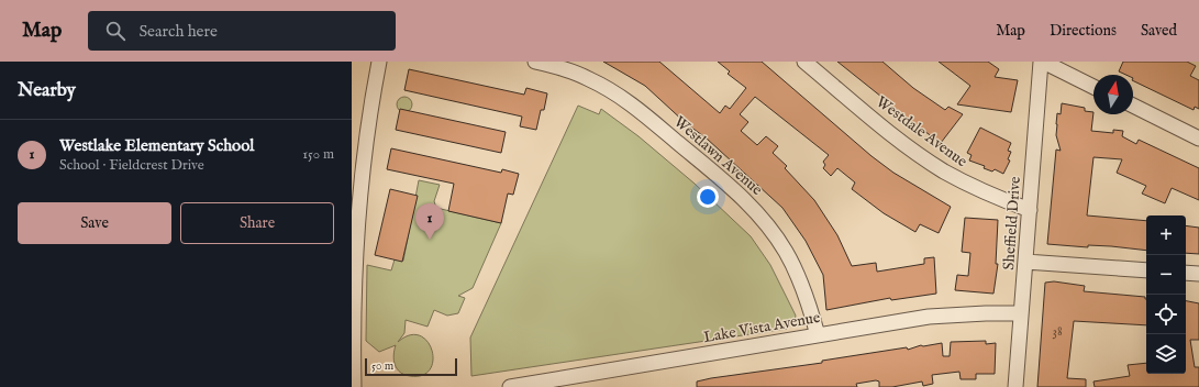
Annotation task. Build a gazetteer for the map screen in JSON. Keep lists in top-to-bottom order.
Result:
{
  "streets": {
    "street": [
      "Westdale Avenue",
      "Westlawn Avenue",
      "Sheffield Drive",
      "Lake Vista Avenue"
    ]
  },
  "crossings": [
    ["Westdale Avenue", "Sheffield Drive"],
    ["Westlawn Avenue", "Lake Vista Avenue"],
    ["Sheffield Drive", "Lake Vista Avenue"]
  ],
  "house_numbers": ["38"],
  "scale_bar": "50 m",
  "north": "top",
  "page": {
    "header": "Map",
    "search": "Search here",
    "nav": ["Map", "Directions", "Saved"],
    "heading": "Nearby",
    "list": [
      {
        "mark": "1",
        "name": "Westlake Elementary School",
        "note": "School · Fieldcrest Drive",
        "value": "150 m"
      }
    ],
    "buttons": ["Save", "Share"],
    "pins": "1",
    "map_buttons": ["+", "−"],
    "scale": "50 m"
  }
}
